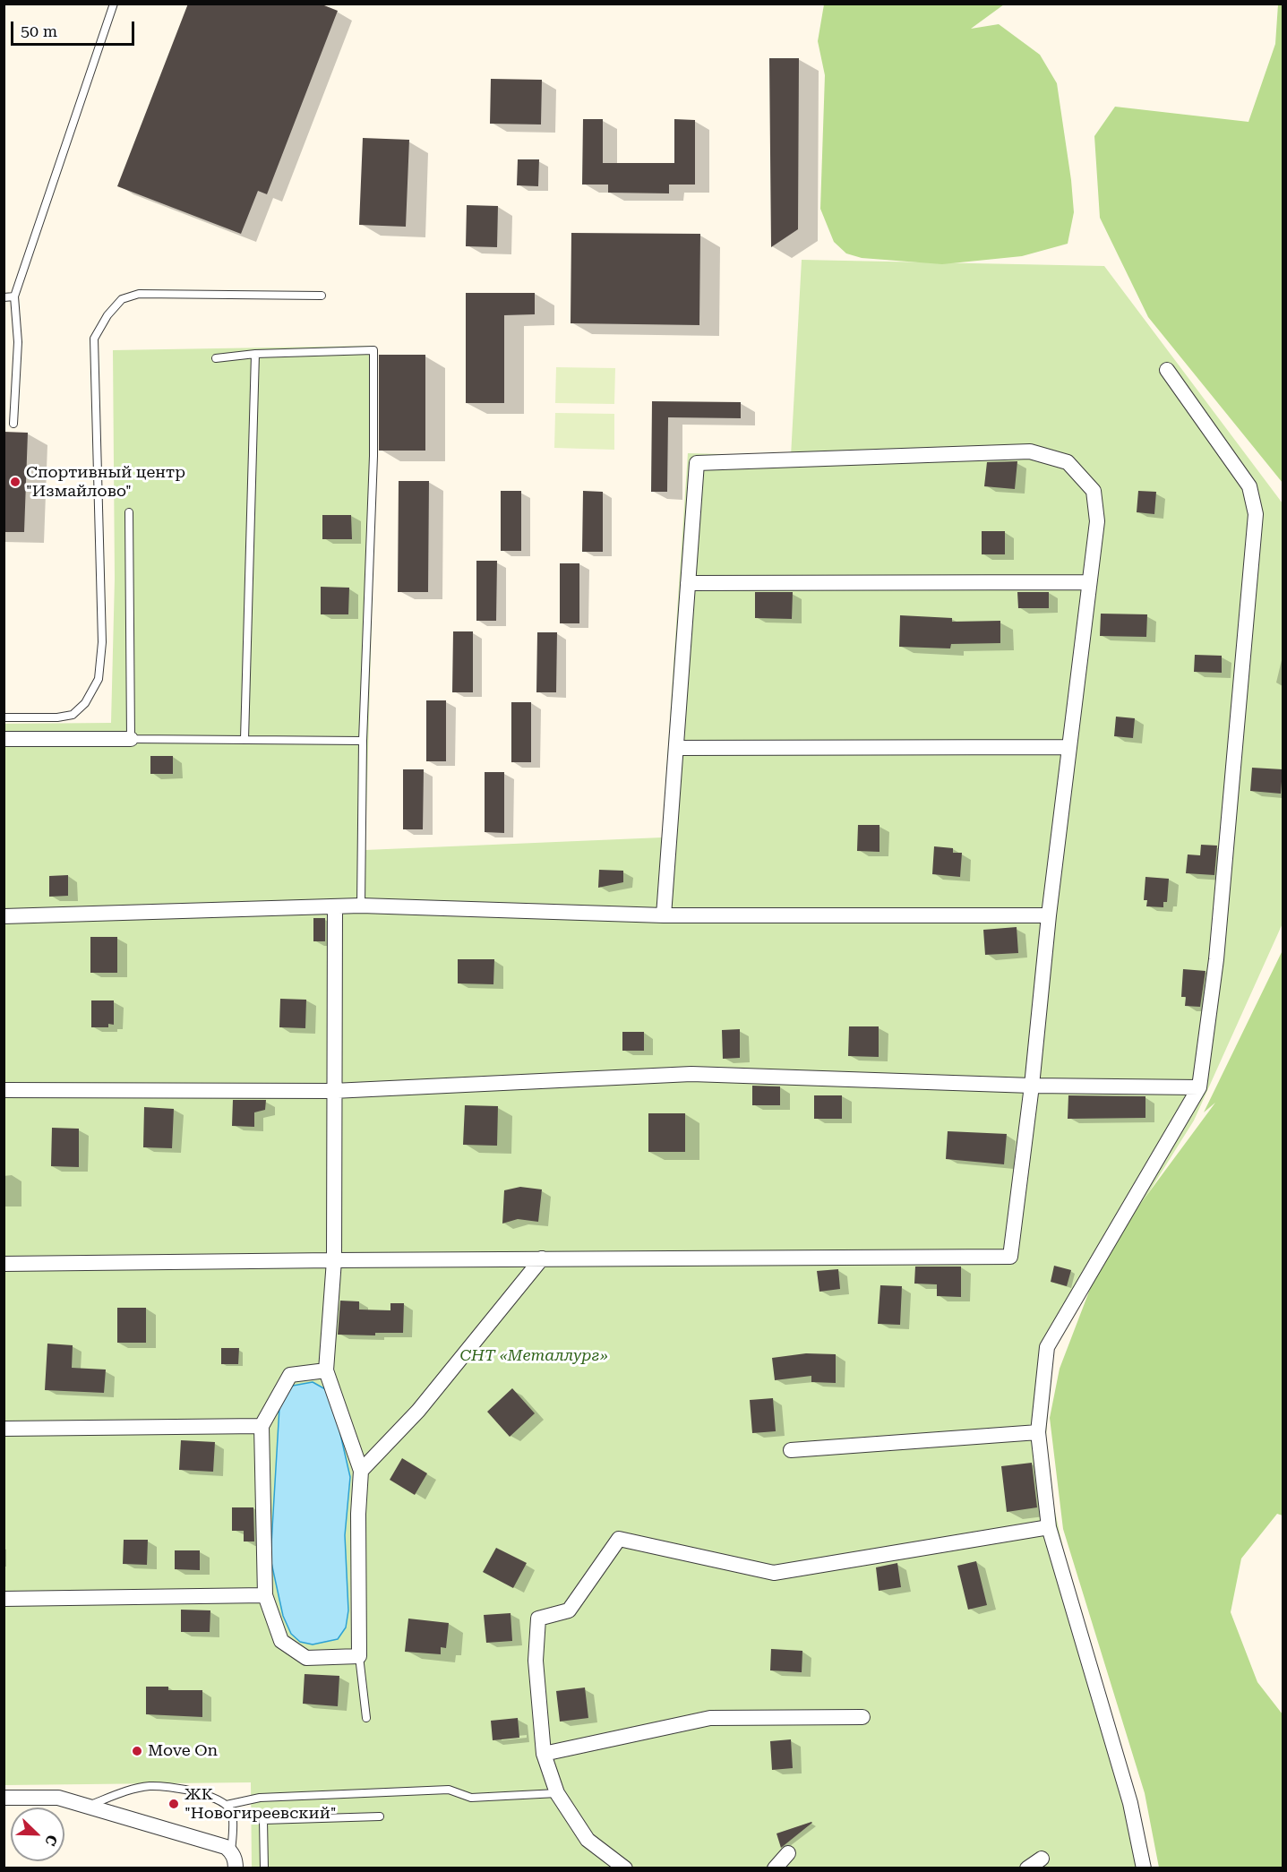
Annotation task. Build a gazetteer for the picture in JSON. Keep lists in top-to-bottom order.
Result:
{
  "parks": ["СНТ «Металлург»"],
  "places": ["Спортивный центр \"Измайлово\"", "Move On", "ЖК \"Новогиреевский\""],
  "scale_bar": "50 m",
  "north": "bottom right"
}
